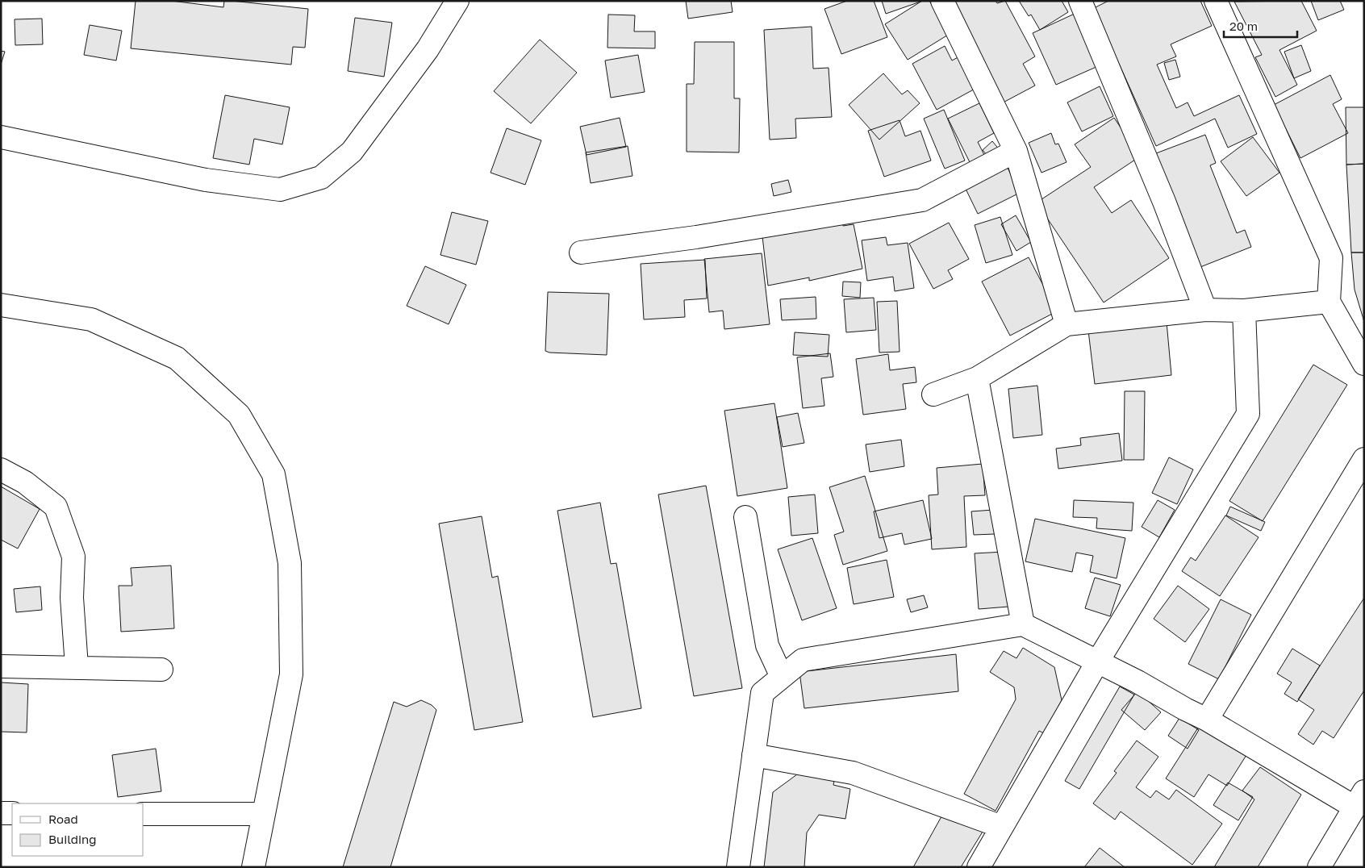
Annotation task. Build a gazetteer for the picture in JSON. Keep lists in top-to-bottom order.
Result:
{
  "legend": ["Road", "Building"],
  "scale_bar": "20 m"
}
